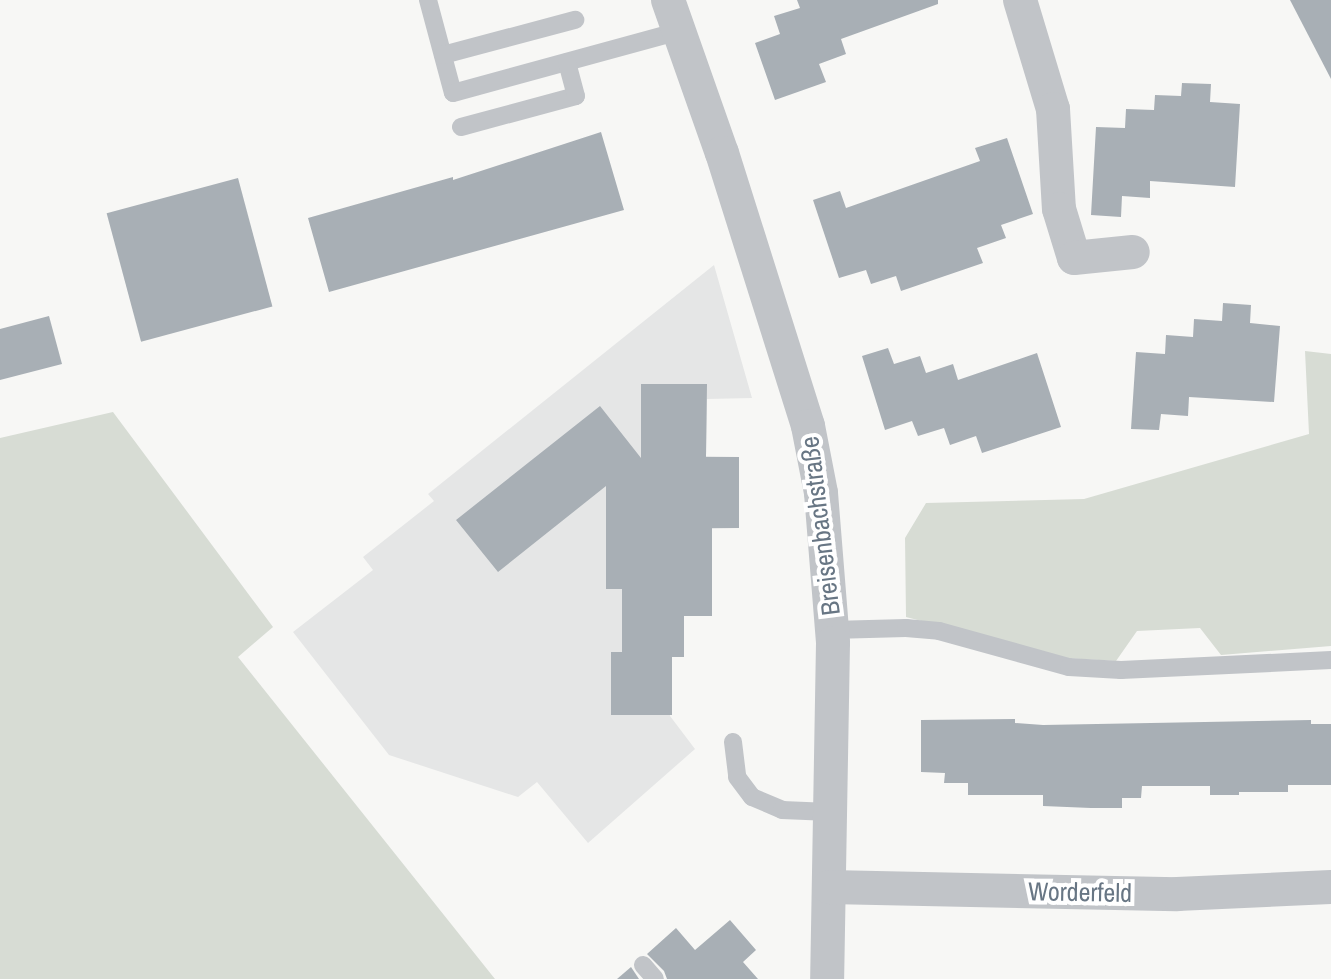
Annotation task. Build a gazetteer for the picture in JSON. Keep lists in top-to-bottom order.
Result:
{
  "streets": {
    "street": ["Breisenbachstraße", "Worderfeld"]
  },
  "crossings": [
    ["Breisenbachstraße", "Worderfeld"]
  ]
}
